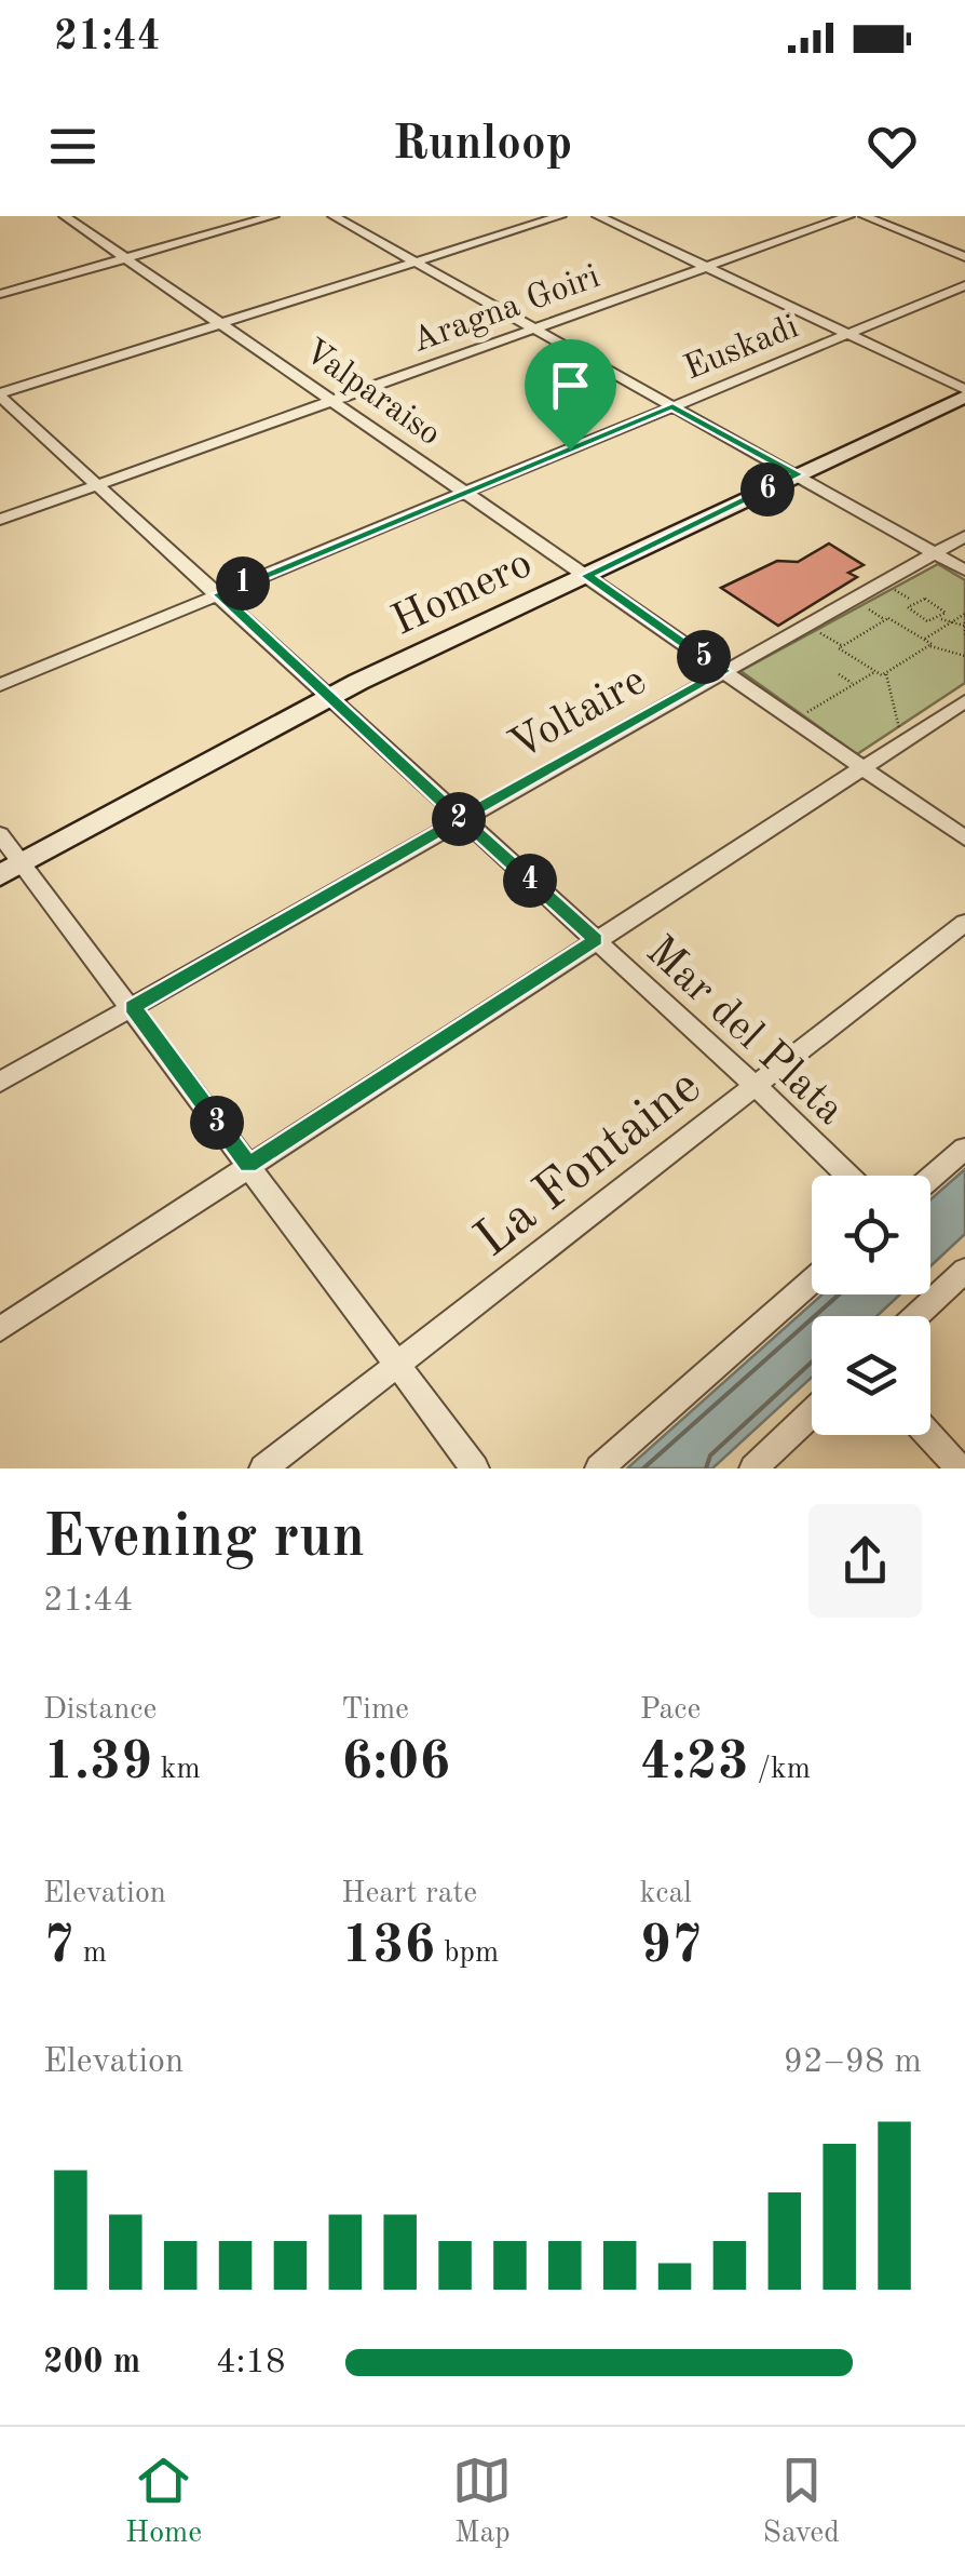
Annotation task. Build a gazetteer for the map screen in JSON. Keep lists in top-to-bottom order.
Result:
{
  "streets": {
    "main road": ["Homero"],
    "street": [
      "Aragna Goiri",
      "Euskadi",
      "Valparaiso",
      "Voltaire",
      "Mar del Plata",
      "La Fontaine"
    ]
  },
  "crossings": [
    ["Aragna Goiri", "Valparaiso"],
    ["Aragna Goiri", "Mar del Plata"],
    ["Euskadi", "Valparaiso"],
    ["Euskadi", "Mar del Plata"],
    ["Valparaiso", "Homero"],
    ["Valparaiso", "Voltaire"],
    ["Homero", "Mar del Plata"],
    ["Voltaire", "Mar del Plata"],
    ["Mar del Plata", "La Fontaine"]
  ],
  "page": {
    "status": "21:44",
    "header": "Runloop",
    "pins": [
      "6",
      "1",
      "5",
      "2",
      "4",
      "3"
    ],
    "heading": ["Evening run", "21:44"],
    "stats": [
      ["Distance", "1.39 km"],
      ["Time", "6:06"],
      ["Pace", "4:23 /km"],
      ["Elevation", "7 m"],
      ["Heart rate", "136 bpm"],
      ["kcal", "97"]
    ],
    "chart": ["Elevation", "92–98 m"],
    "list": [
      {
        "name": "200 m",
        "note": "4:18"
      }
    ],
    "tabs": ["Home", "Map", "Saved"]
  }
}
